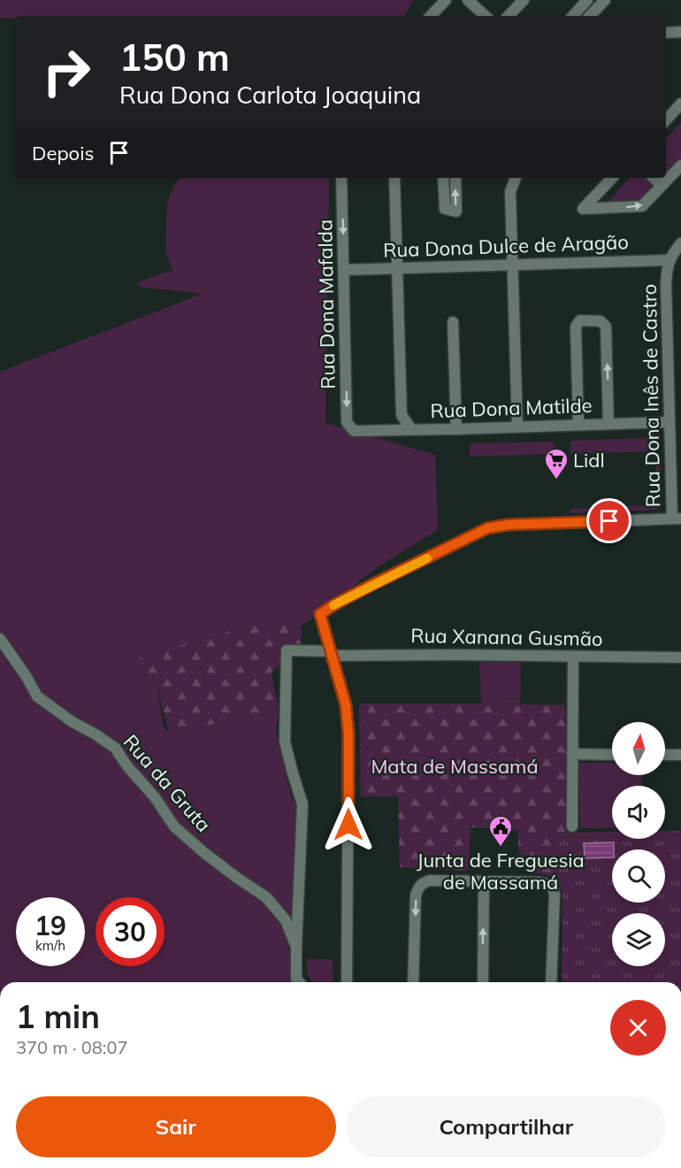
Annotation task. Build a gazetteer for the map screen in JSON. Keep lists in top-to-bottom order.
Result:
{
  "streets": {
    "street": [
      "Rua Dona Dulce de Aragão",
      "Rua Dona Mafalda",
      "Rua Dona Inês de Castro",
      "Rua Dona Matilde",
      "Rua Xanana Gusmão",
      "Rua da Gruta"
    ]
  },
  "crossings": [
    ["Rua Dona Dulce de Aragão", "Rua Dona Mafalda"],
    ["Rua Dona Dulce de Aragão", "Rua Dona Inês de Castro"],
    ["Rua Dona Mafalda", "Rua Dona Matilde"],
    ["Rua Dona Inês de Castro", "Rua Dona Matilde"],
    ["Rua Xanana Gusmão", "Rua da Gruta"]
  ],
  "parks": ["Mata de Massamá"],
  "places": {
    "supermarket": ["Lidl"],
    "public building": ["Junta de Freguesia de Massamá"]
  },
  "north": "top",
  "page": {
    "turn": ["150 m", "Rua Dona Carlota Joaquina"],
    "then": "Depois",
    "speed": "19 km/h",
    "limit": "30",
    "heading": ["1 min", "370 m · 08:07"],
    "buttons": ["Sair", "Compartilhar"]
  }
}
